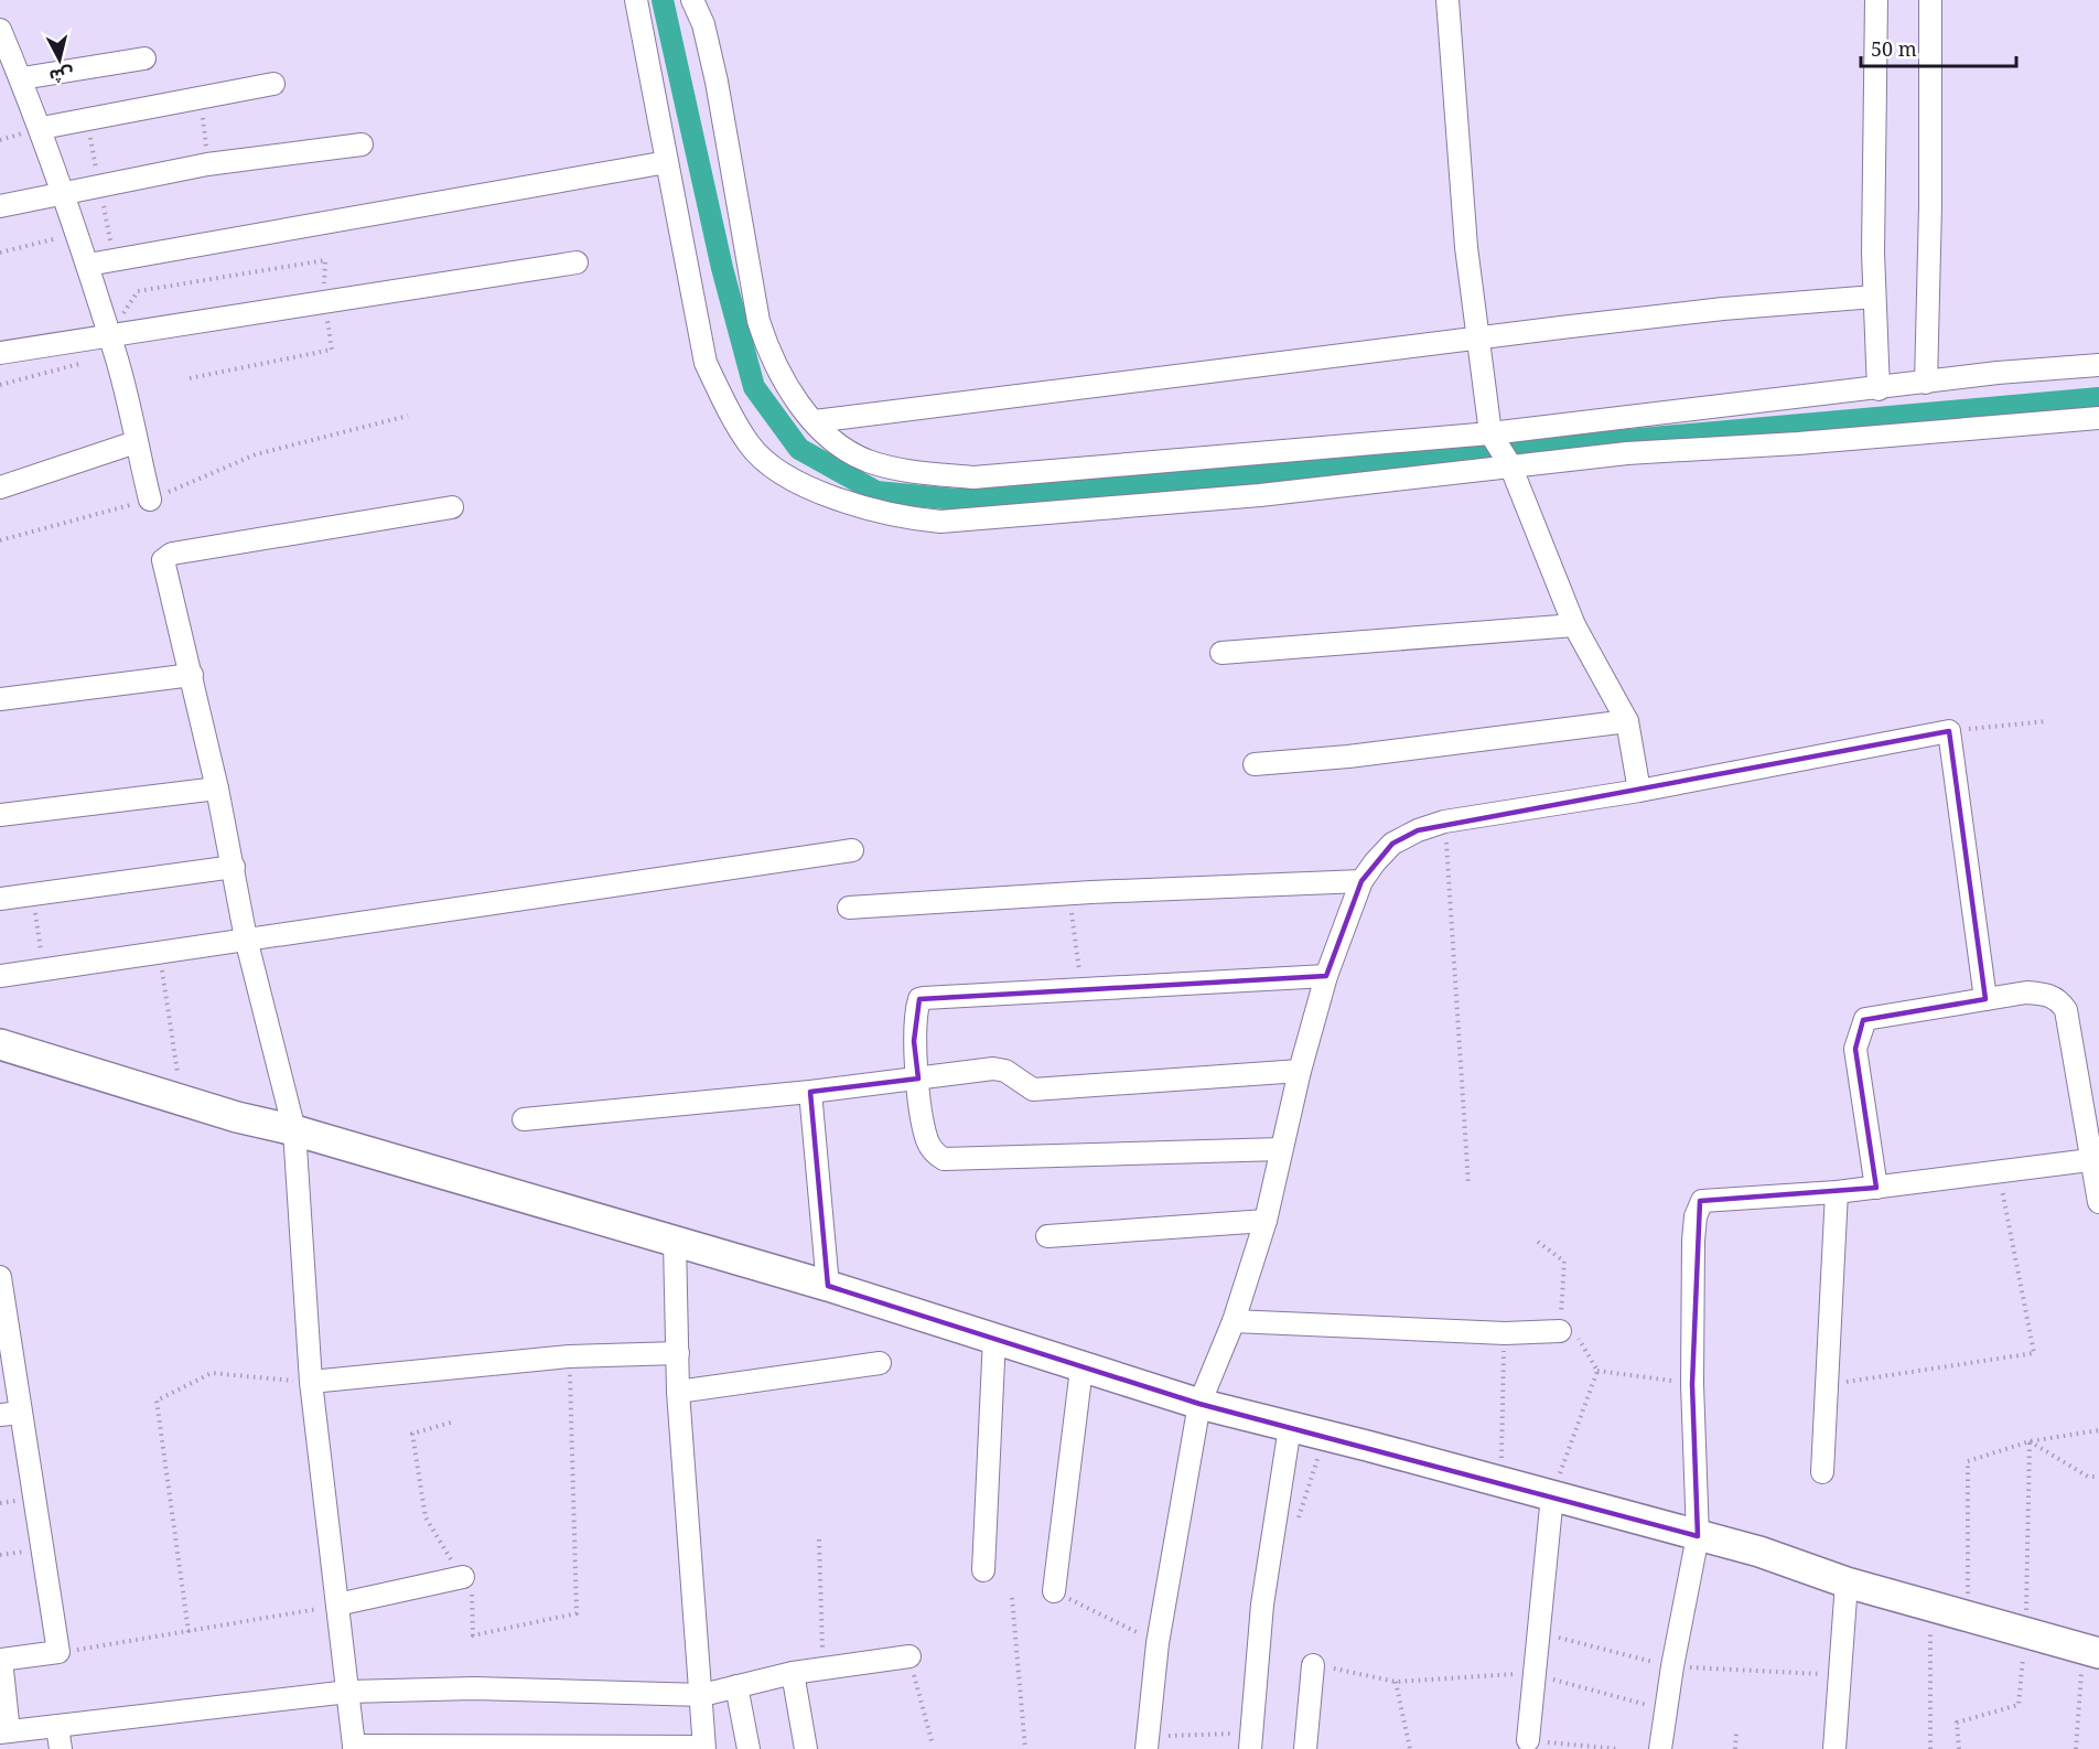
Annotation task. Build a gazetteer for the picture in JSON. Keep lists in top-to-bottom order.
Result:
{
  "scale_bar": "50 m",
  "north": "bottom"
}
